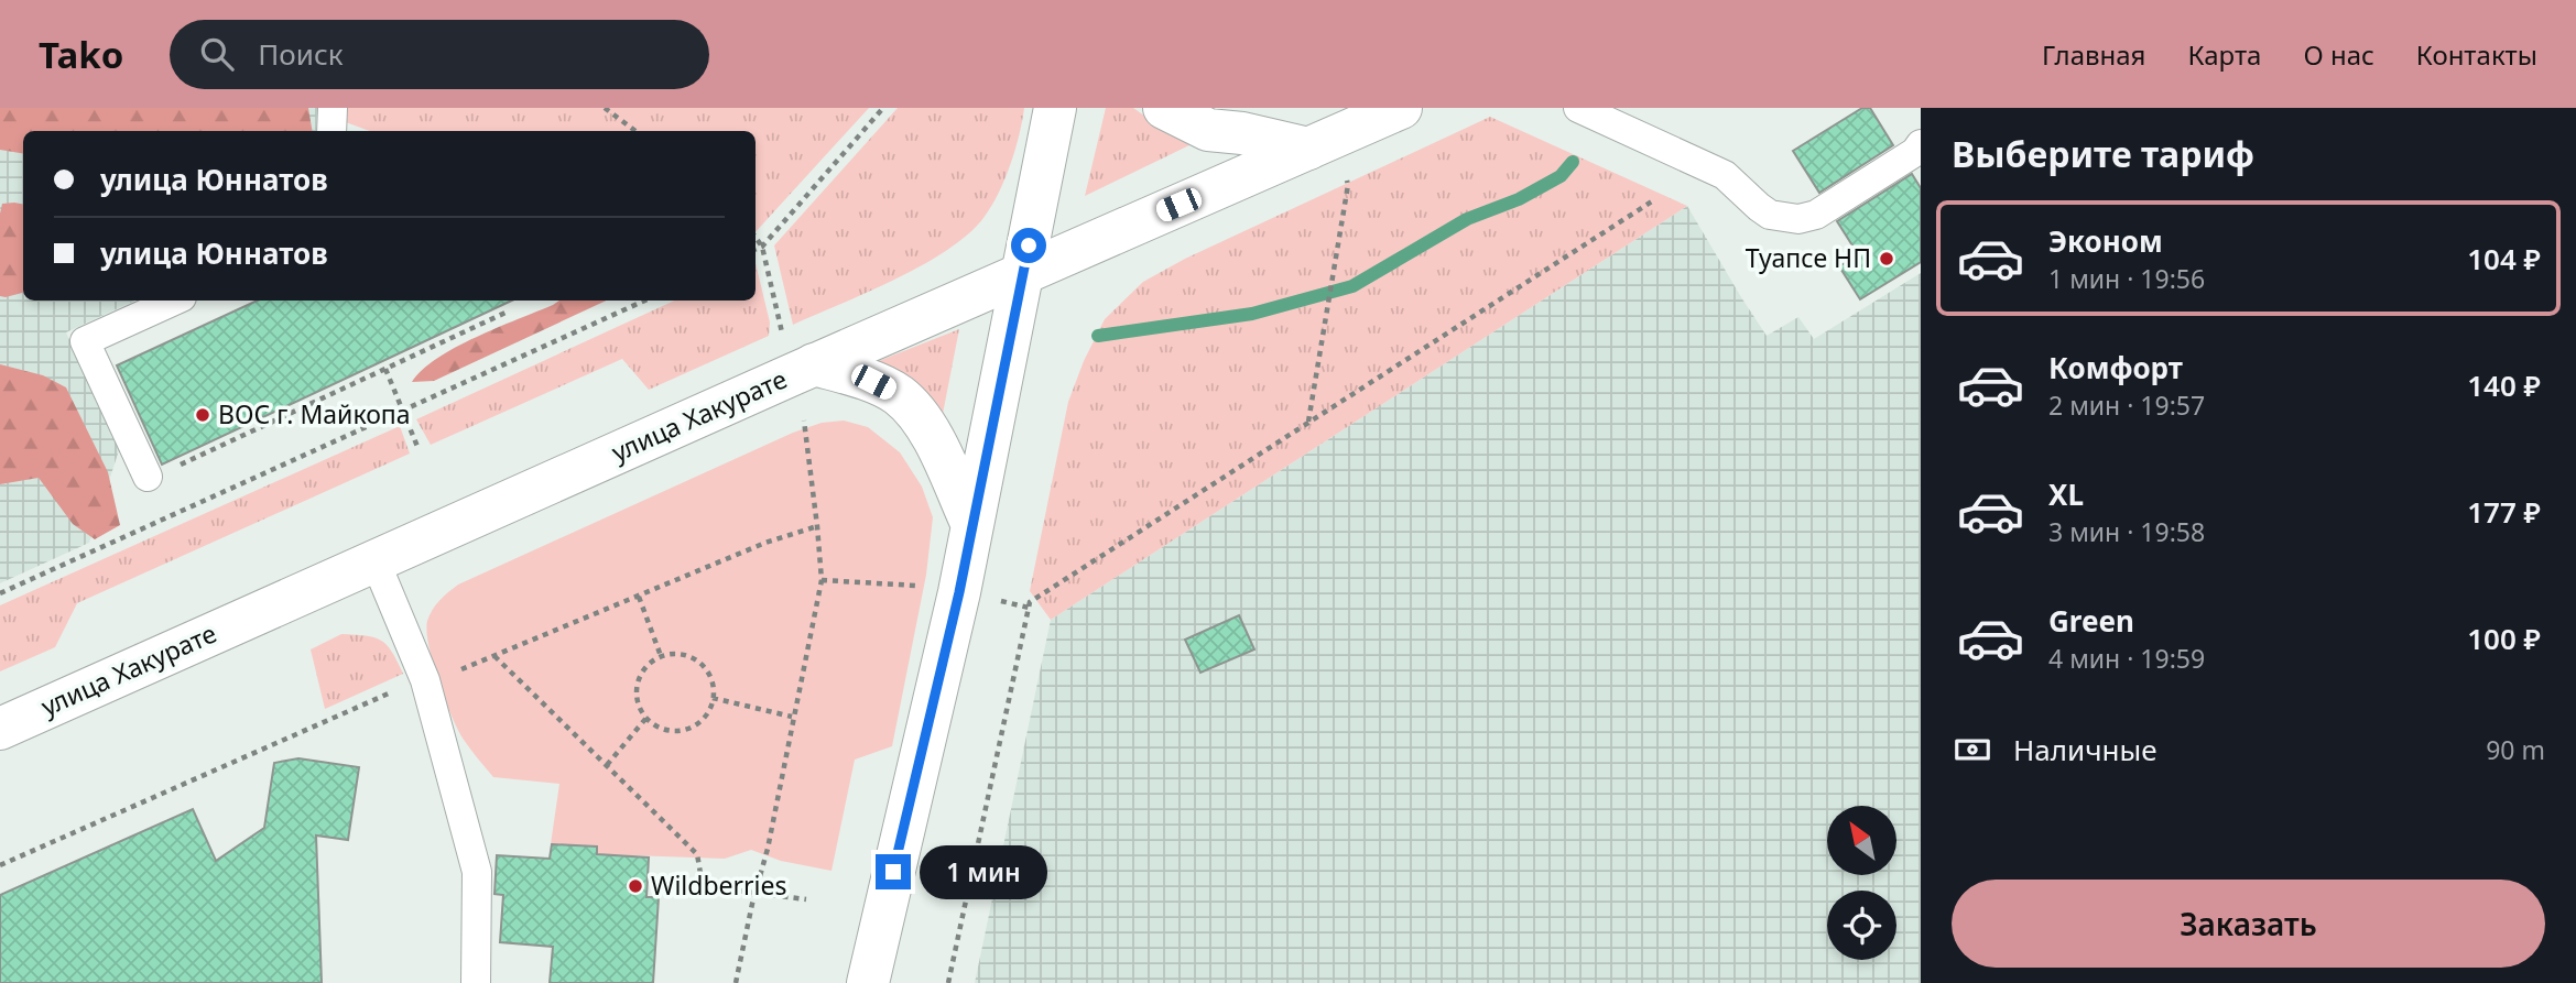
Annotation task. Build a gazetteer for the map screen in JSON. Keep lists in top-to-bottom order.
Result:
{
  "streets": {
    "main road": ["улица Хакурате"]
  },
  "places": ["Туапсе НП", "ВОС г. Майкопа", "Wildberries"],
  "north": "top left",
  "page": {
    "header": "Tako",
    "search": "Поиск",
    "nav": [
      "Главная",
      "Карта",
      "О нас",
      "Контакты"
    ],
    "heading": "Выберите тариф",
    "banner": ["улица Юннатов", "улица Юннатов"],
    "list": [
      {
        "name": "Эконом",
        "note": "1 мин · 19:56",
        "value": "104 ₽"
      },
      {
        "name": "Комфорт",
        "note": "2 мин · 19:57",
        "value": "140 ₽"
      },
      {
        "name": "XL",
        "note": "3 мин · 19:58",
        "value": "177 ₽"
      },
      {
        "name": "Green",
        "note": "4 мин · 19:59",
        "value": "100 ₽"
      }
    ],
    "pay": ["Наличные", "90 m"],
    "bubble": "1 мин",
    "buttons": "Заказать"
  }
}
